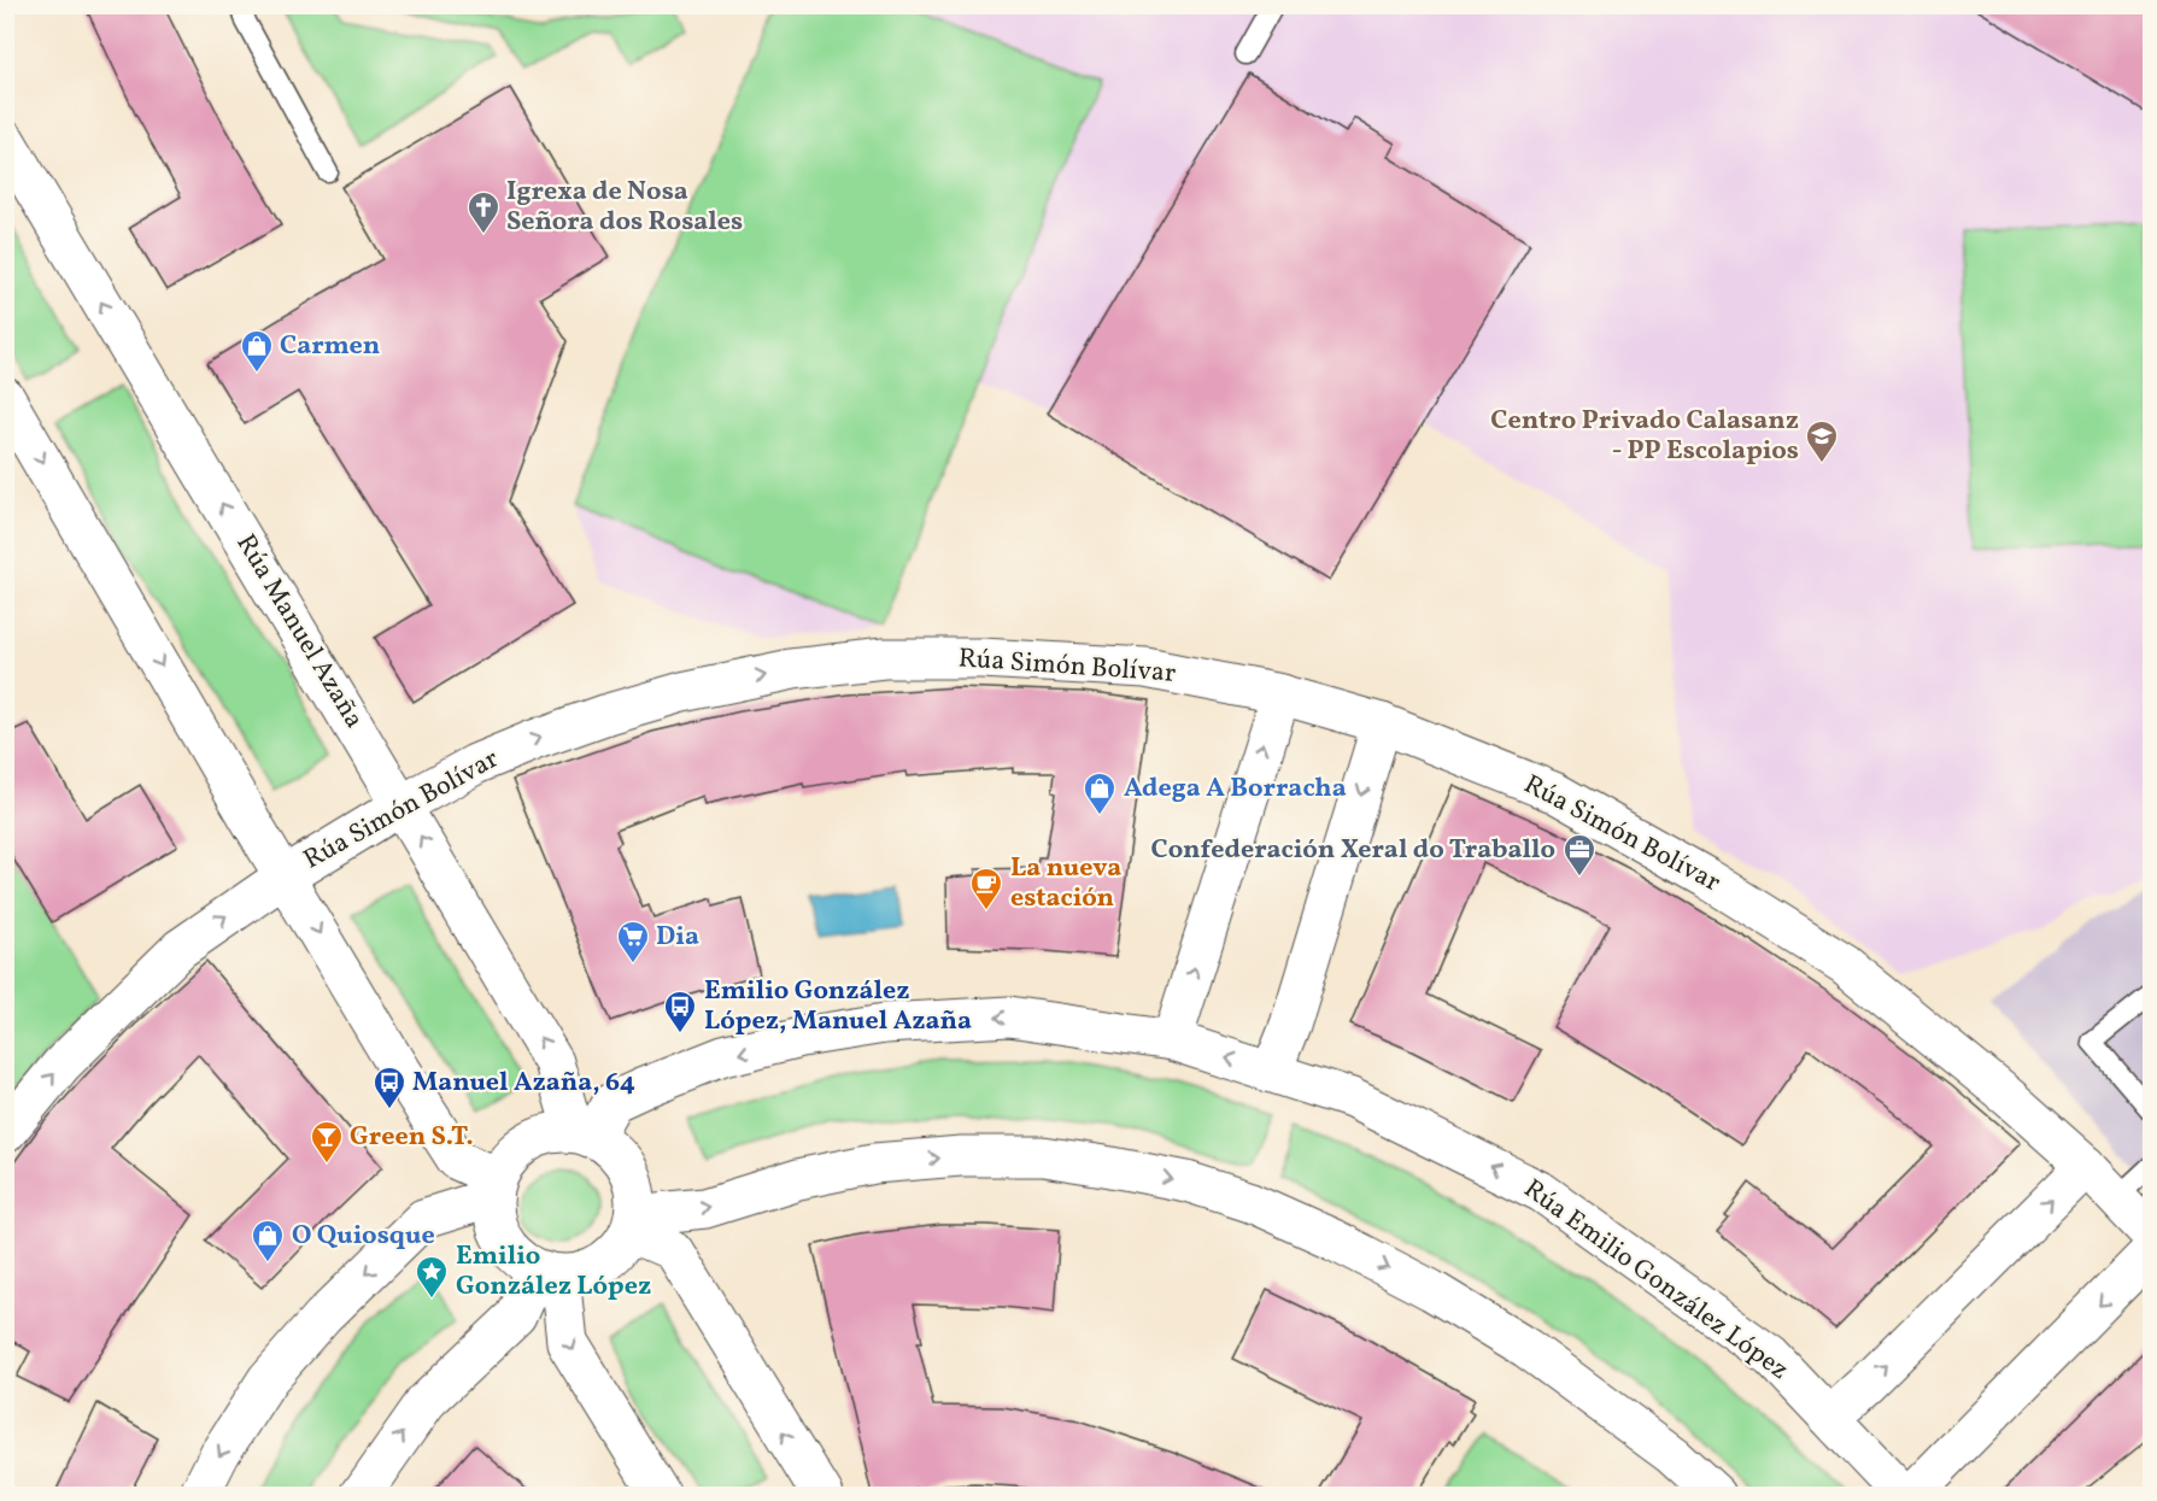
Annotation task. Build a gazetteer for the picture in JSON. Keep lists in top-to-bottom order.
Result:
{
  "streets": {
    "street": ["Rúa Manuel Azaña", "Rúa Simón Bolívar", "Rúa Emilio González López"]
  },
  "crossings": [
    ["Rúa Manuel Azaña", "Rúa Simón Bolívar"],
    ["Rúa Manuel Azaña", "Rúa Emilio González López"]
  ],
  "one_way": ["Rúa Simón Bolívar"],
  "places": {
    "church": ["Igrexa de Nosa Señora dos Rosales"],
    "shop": ["Carmen", "Adega A Borracha", "O Quiosque"],
    "school or university": ["Centro Privado Calasanz - PP Escolapios"],
    "office": ["Confederación Xeral do Traballo"],
    "cafe": ["La nueva estación"],
    "supermarket": ["Dia"],
    "bus stop": ["Emilio González López, Manuel Azaña", "Manuel Azaña, 64"],
    "bar": ["Green S.T."],
    "place": ["Emilio González López"]
  }
}
